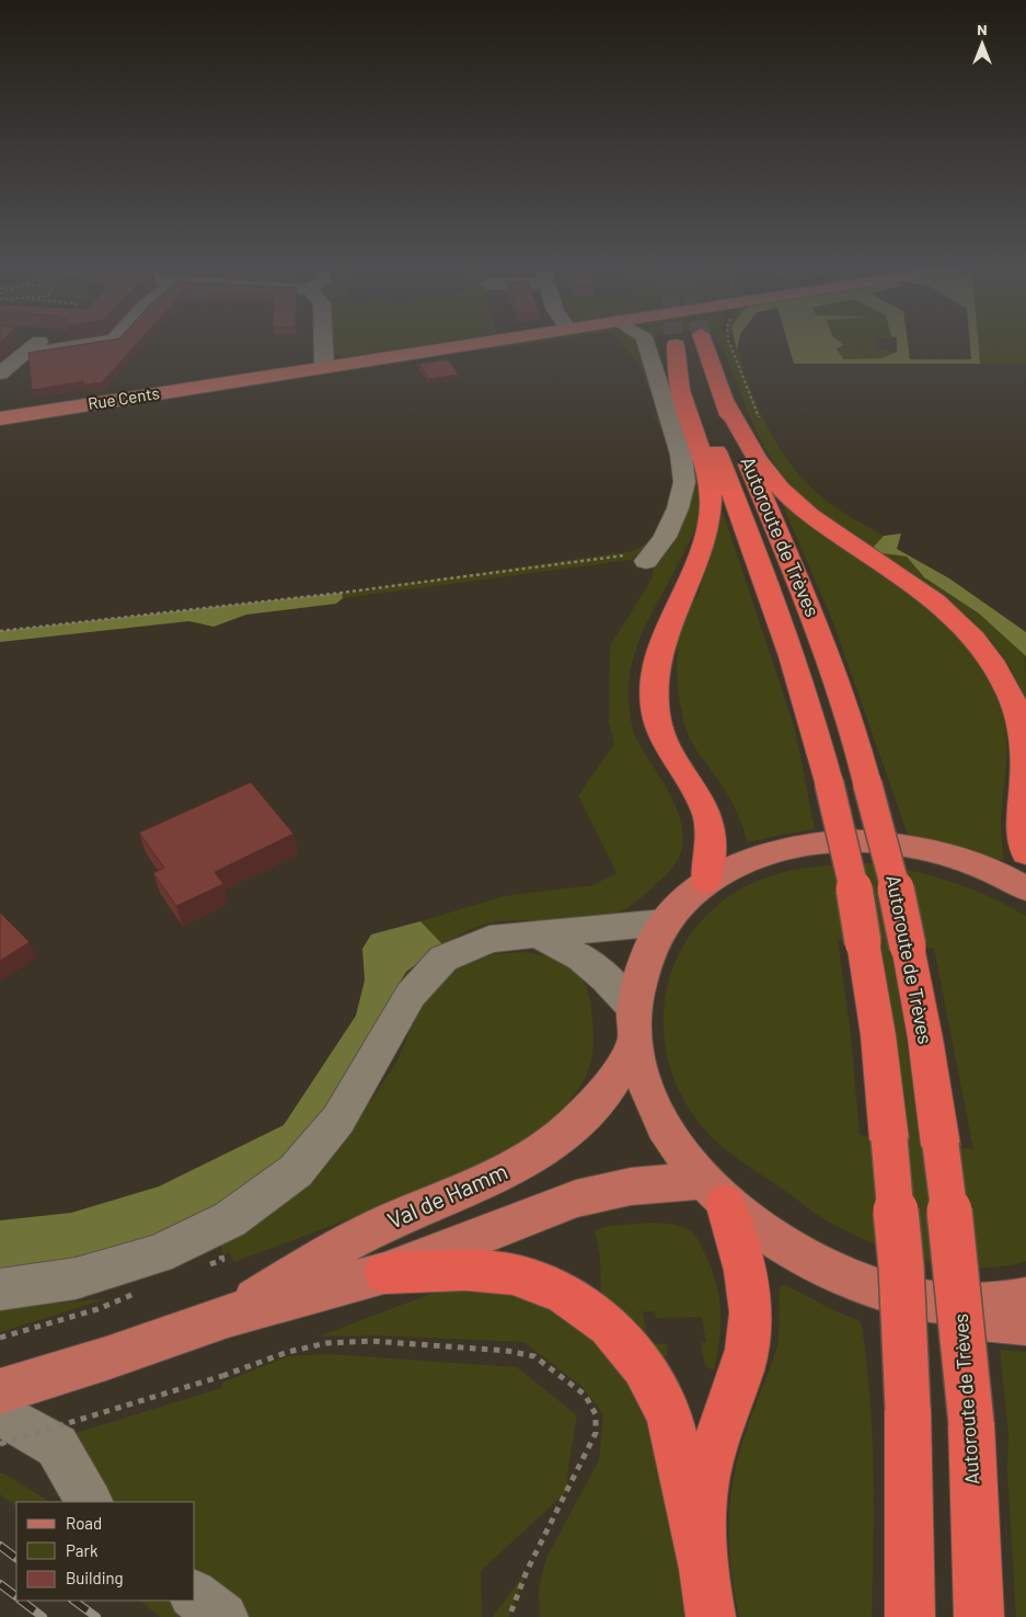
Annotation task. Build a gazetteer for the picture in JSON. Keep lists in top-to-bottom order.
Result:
{
  "streets": {
    "highway": ["Autoroute de Trèves"],
    "main road": ["Rue Cents", "Val de Hamm"]
  },
  "legend": ["Road", "Park", "Building"],
  "north": "top"
}
